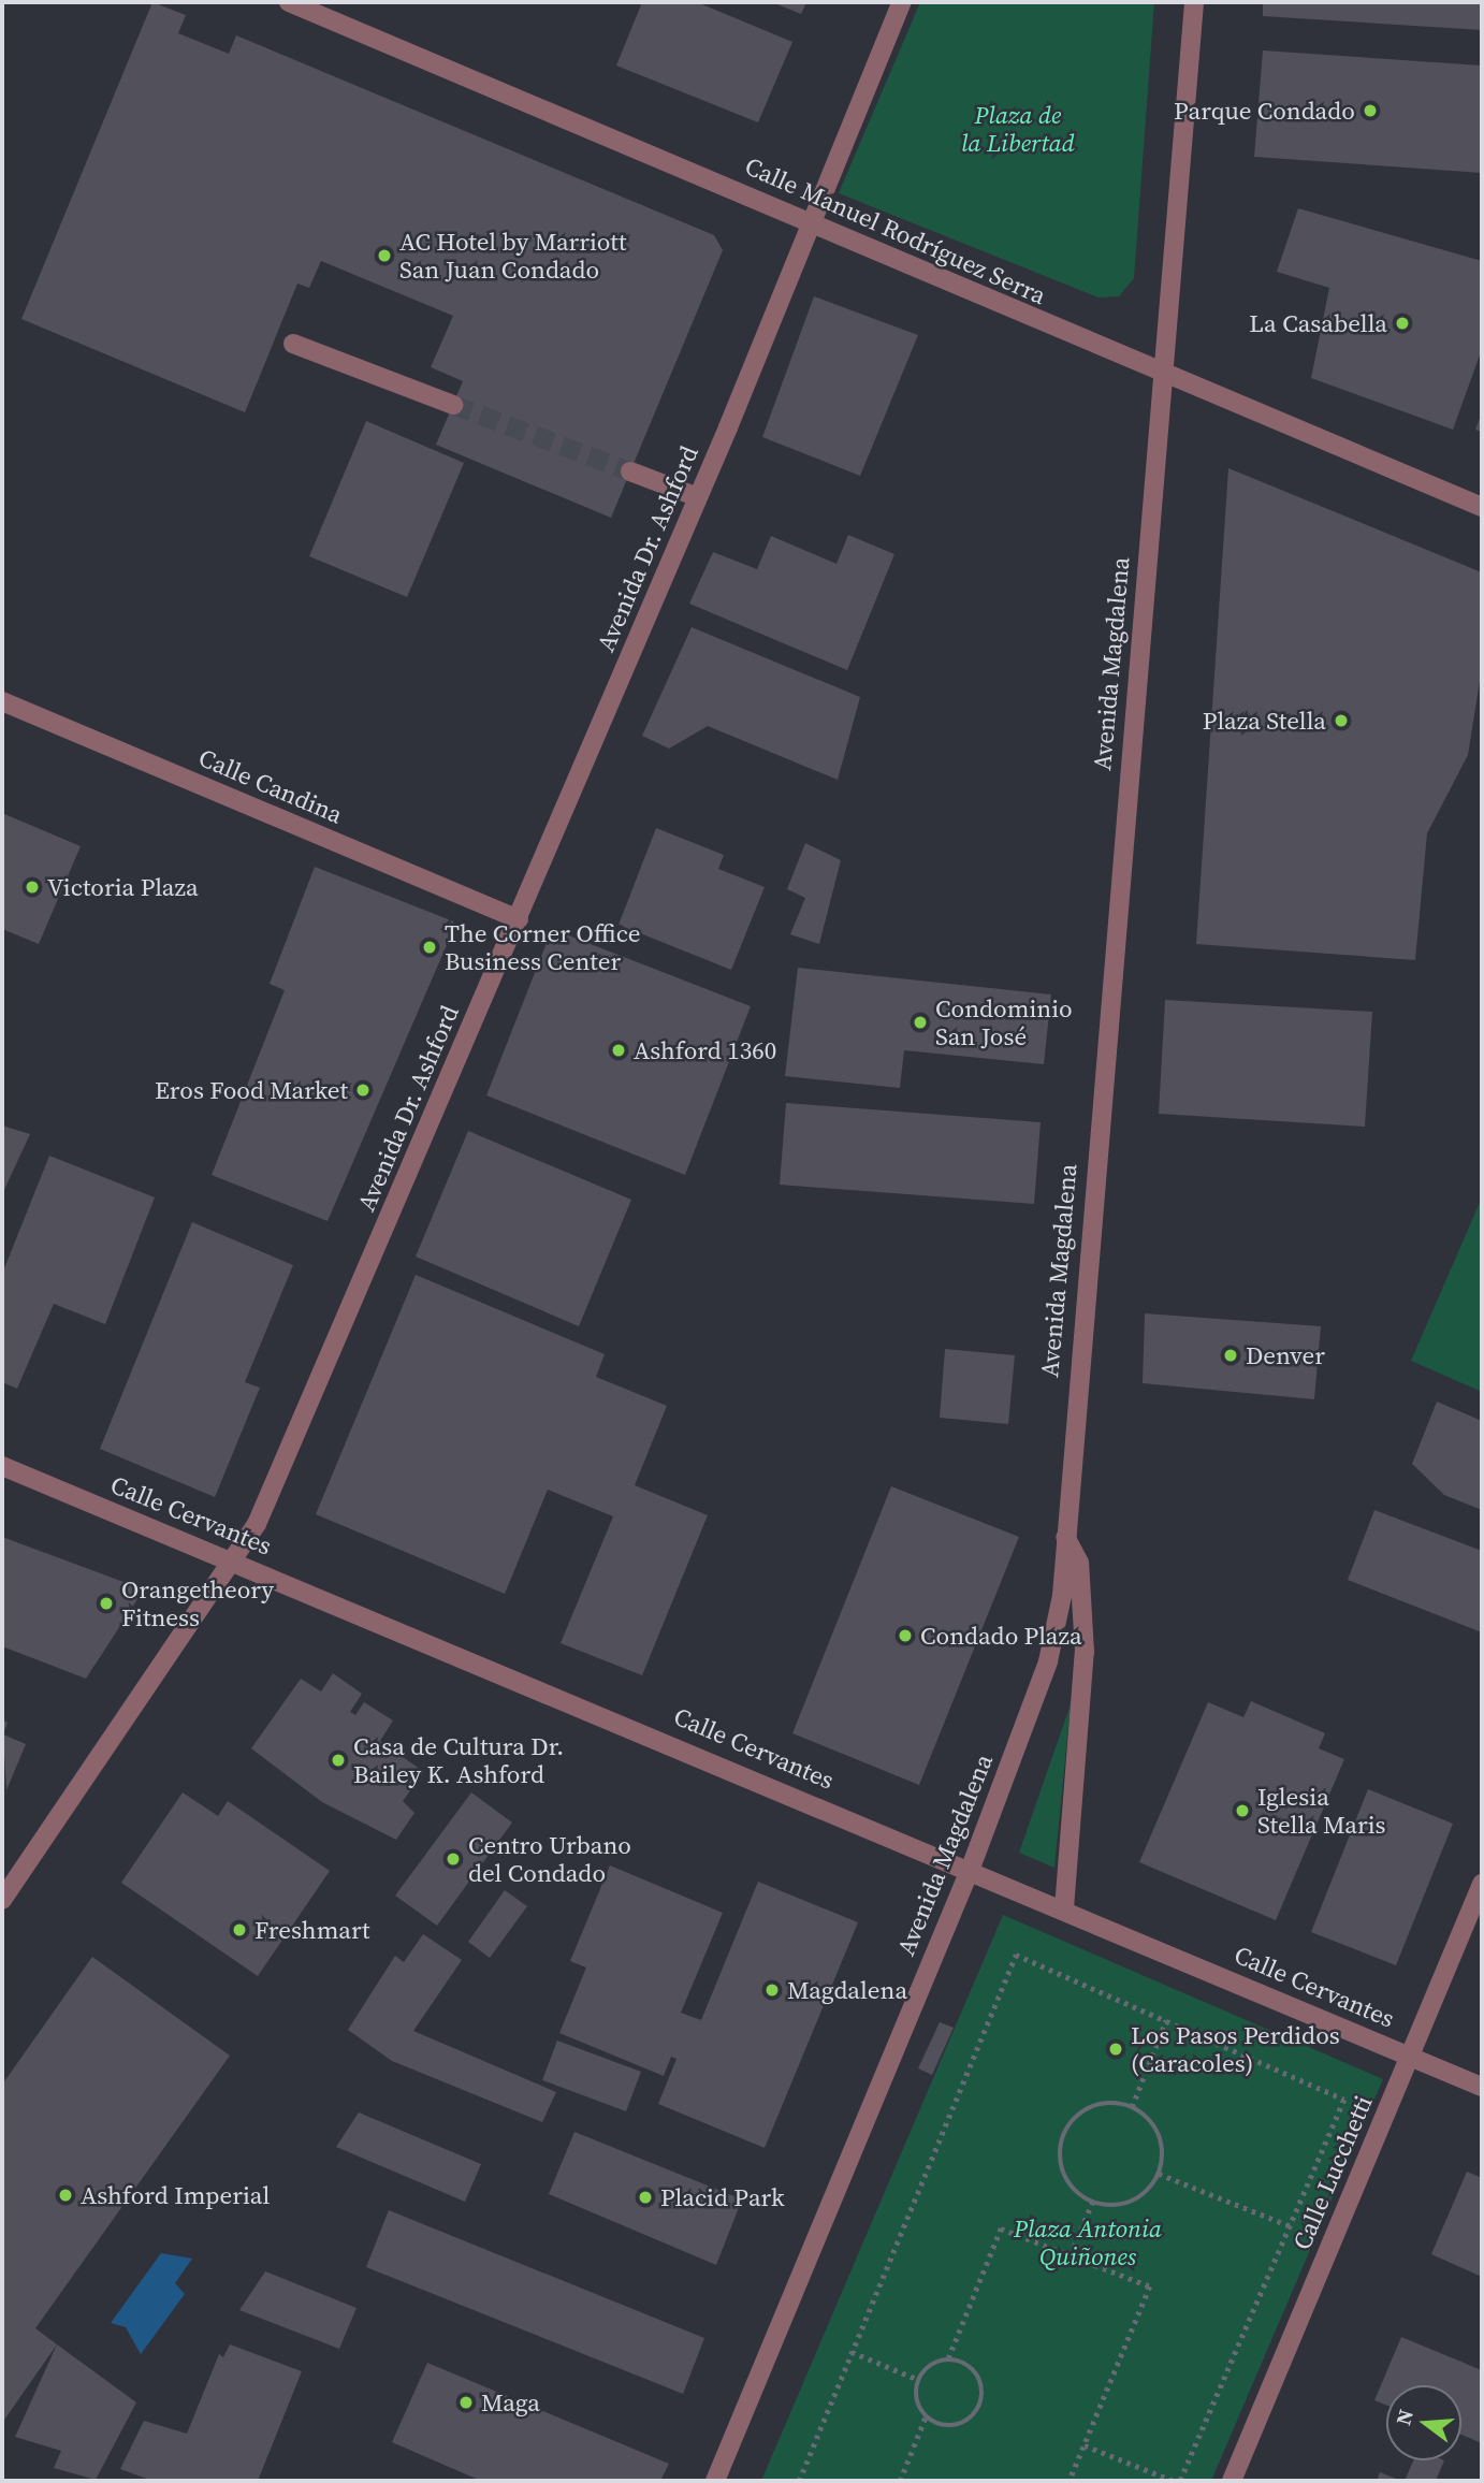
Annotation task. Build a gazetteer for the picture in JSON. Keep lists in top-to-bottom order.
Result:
{
  "streets": {
    "street": [
      "Calle Manuel Rodríguez Serra",
      "Avenida Dr. Ashford",
      "Avenida Magdalena",
      "Calle Candina",
      "Calle Cervantes",
      "Calle Lucchetti"
    ]
  },
  "crossings": [
    ["Calle Manuel Rodríguez Serra", "Avenida Dr. Ashford"],
    ["Calle Manuel Rodríguez Serra", "Avenida Magdalena"],
    ["Avenida Dr. Ashford", "Calle Candina"],
    ["Avenida Dr. Ashford", "Calle Cervantes"],
    ["Avenida Magdalena", "Calle Cervantes"],
    ["Calle Cervantes", "Calle Lucchetti"]
  ],
  "parks": ["Plaza de la Libertad", "Plaza Antonia Quiñones"],
  "places": [
    "Parque Condado",
    "AC Hotel by Marriott San Juan Condado",
    "La Casabella",
    "Plaza Stella",
    "Victoria Plaza",
    "The Corner Office Business Center",
    "Condominio San José",
    "Ashford 1360",
    "Eros Food Market",
    "Denver",
    "Orangetheory Fitness",
    "Condado Plaza",
    "Casa de Cultura Dr. Bailey K. Ashford",
    "Iglesia Stella Maris",
    "Centro Urbano del Condado",
    "Freshmart",
    "Magdalena",
    "Los Pasos Perdidos (Caracoles)",
    "Ashford Imperial",
    "Placid Park",
    "Maga"
  ],
  "north": "left"
}
